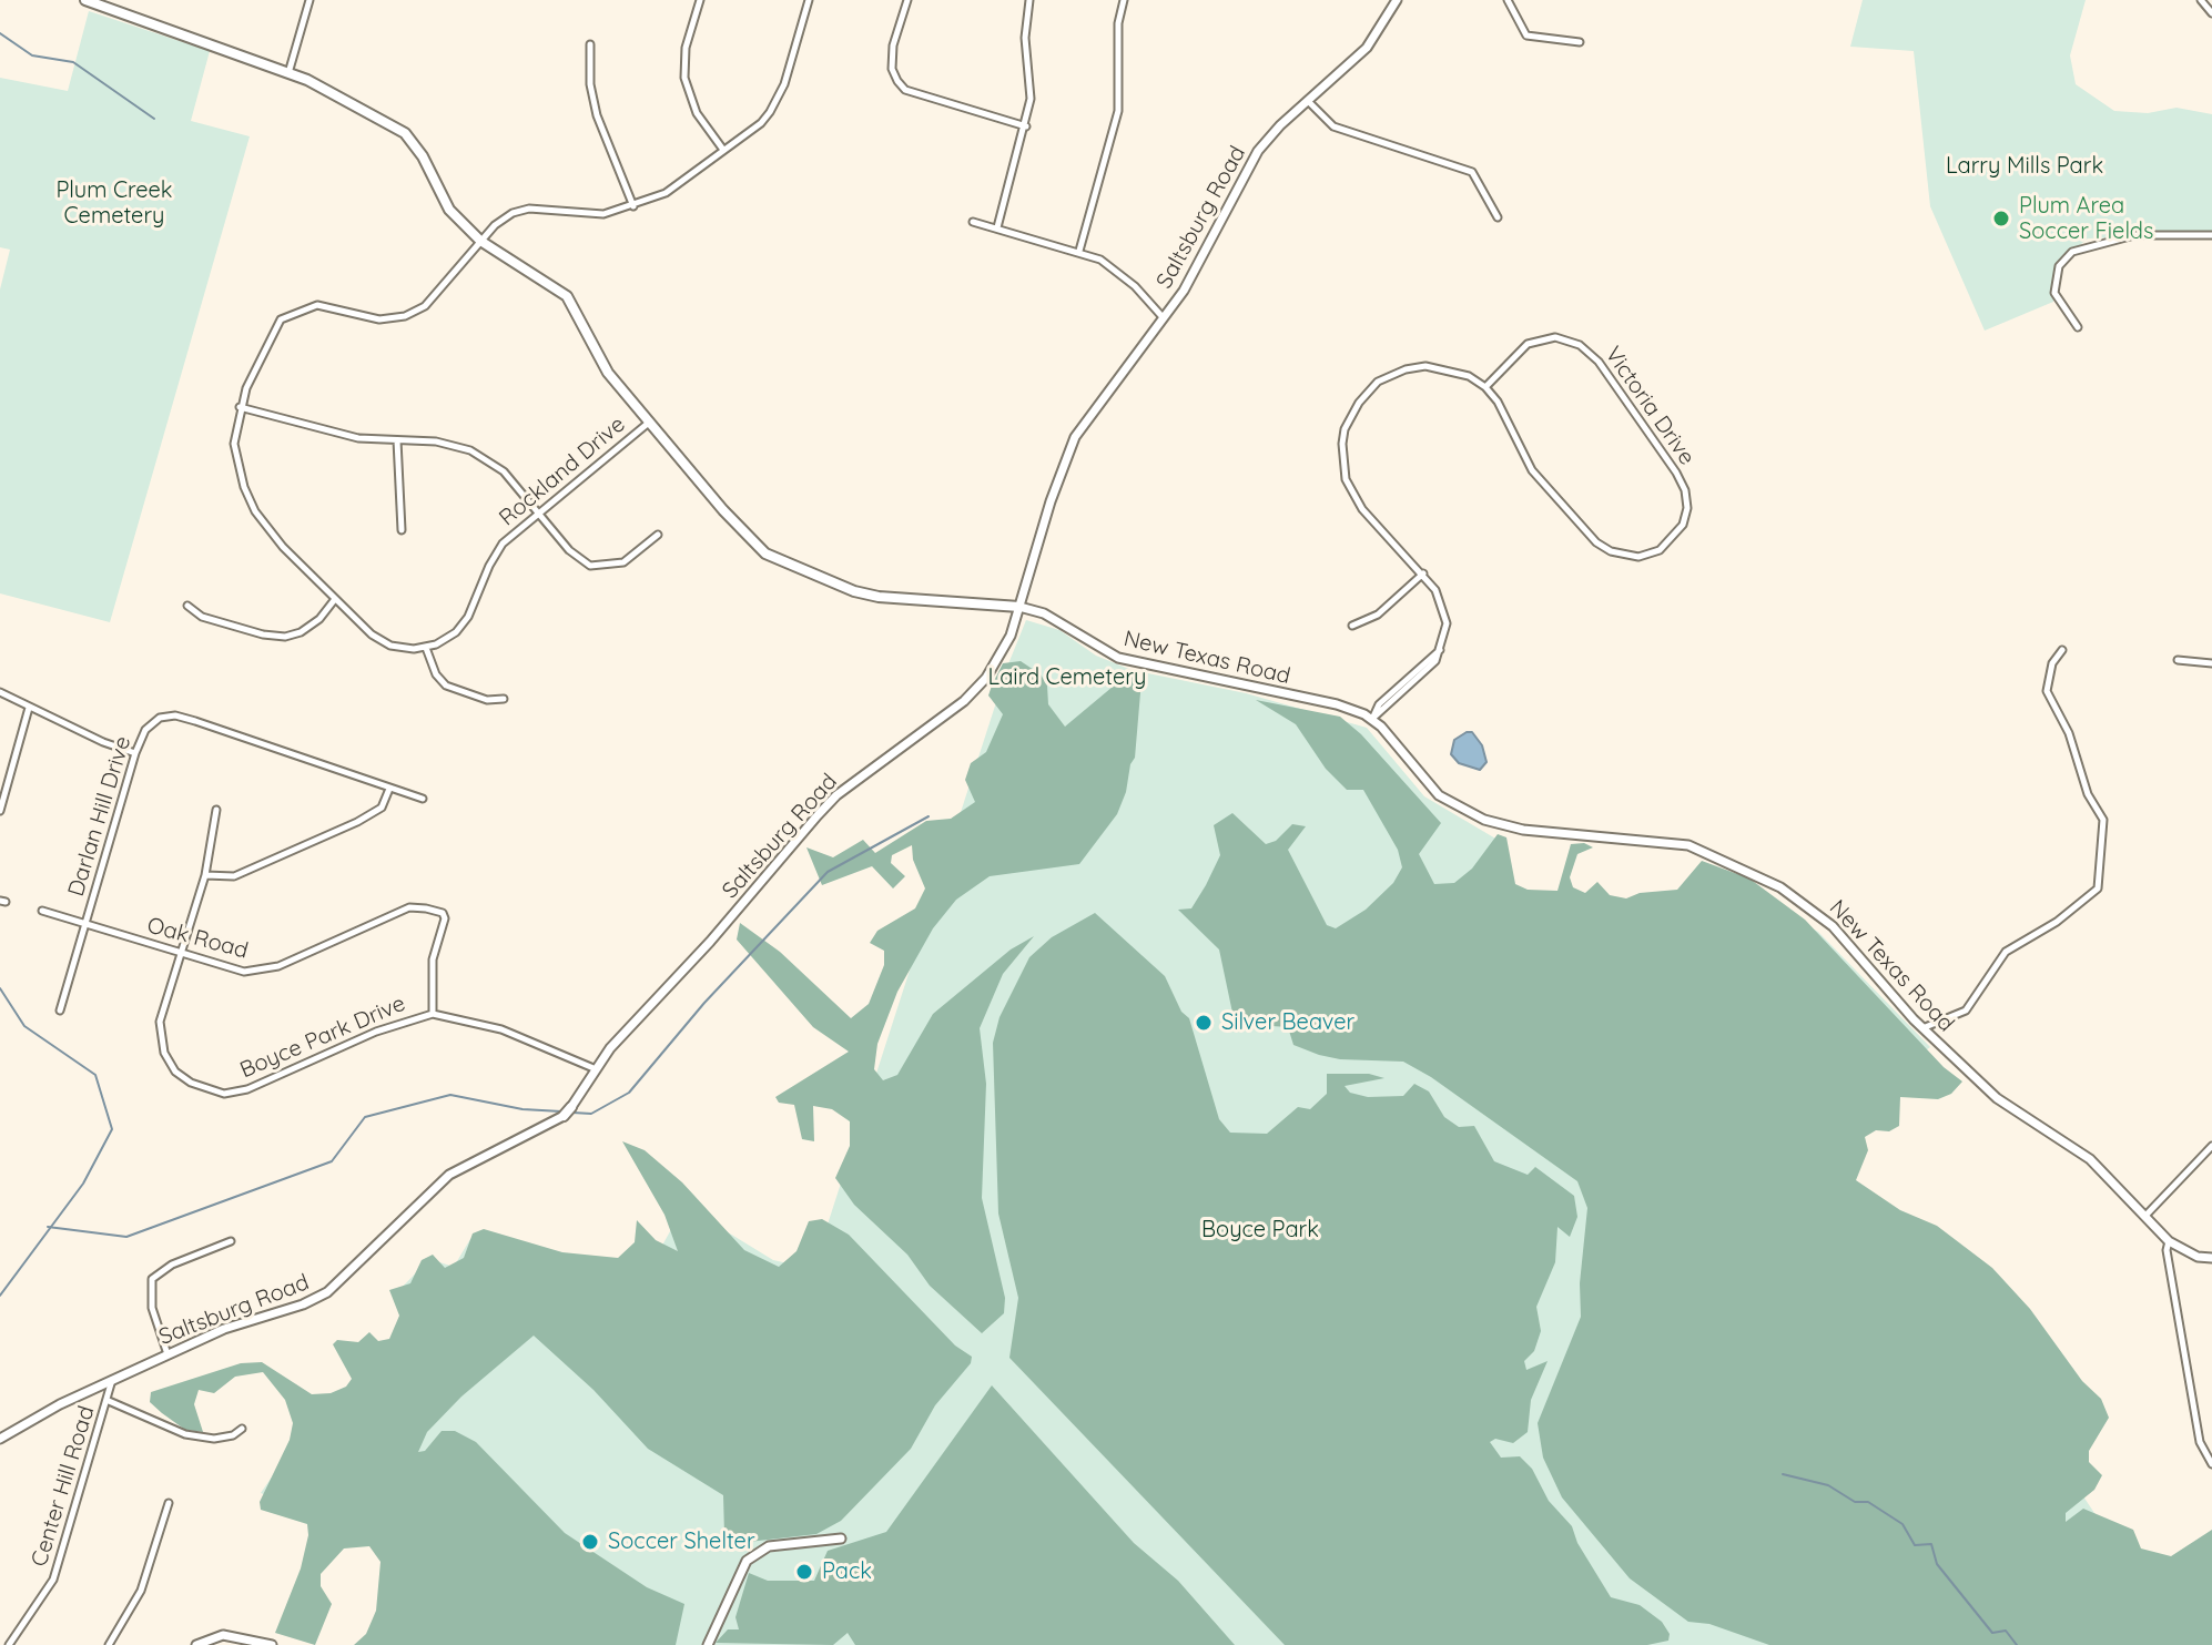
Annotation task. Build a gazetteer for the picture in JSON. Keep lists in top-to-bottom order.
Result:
{
  "streets": {
    "main road": ["Saltsburg Road", "New Texas Road"],
    "street": [
      "Victoria Drive",
      "Rockland Drive",
      "Darlan Hill Drive",
      "Oak Road",
      "Boyce Park Drive",
      "Center Hill Road"
    ]
  },
  "crossings": [
    ["Saltsburg Road", "New Texas Road"],
    ["Saltsburg Road", "Boyce Park Drive"],
    ["Saltsburg Road", "Center Hill Road"],
    ["Rockland Drive", "New Texas Road"],
    ["Darlan Hill Drive", "Oak Road"],
    ["Oak Road", "Boyce Park Drive"]
  ],
  "parks": [
    "Larry Mills Park",
    "Plum Creek Cemetery",
    "Laird Cemetery",
    "Boyce Park"
  ],
  "places": [
    "Plum Area Soccer Fields",
    "Silver Beaver",
    "Soccer Shelter",
    "Pack"
  ]
}
